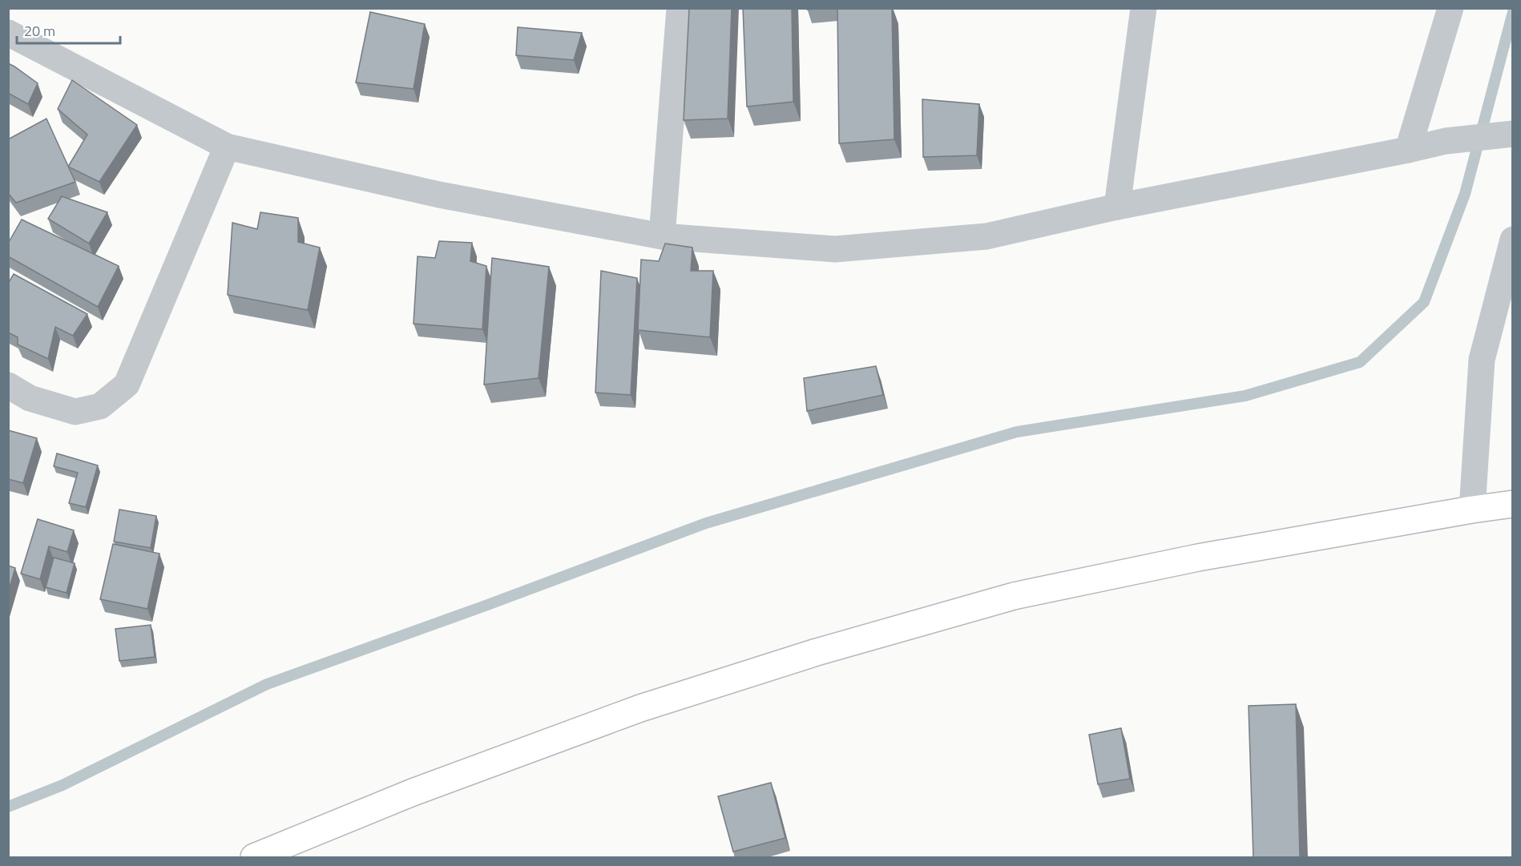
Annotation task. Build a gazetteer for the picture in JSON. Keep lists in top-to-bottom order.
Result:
{
  "scale_bar": "20 m"
}
